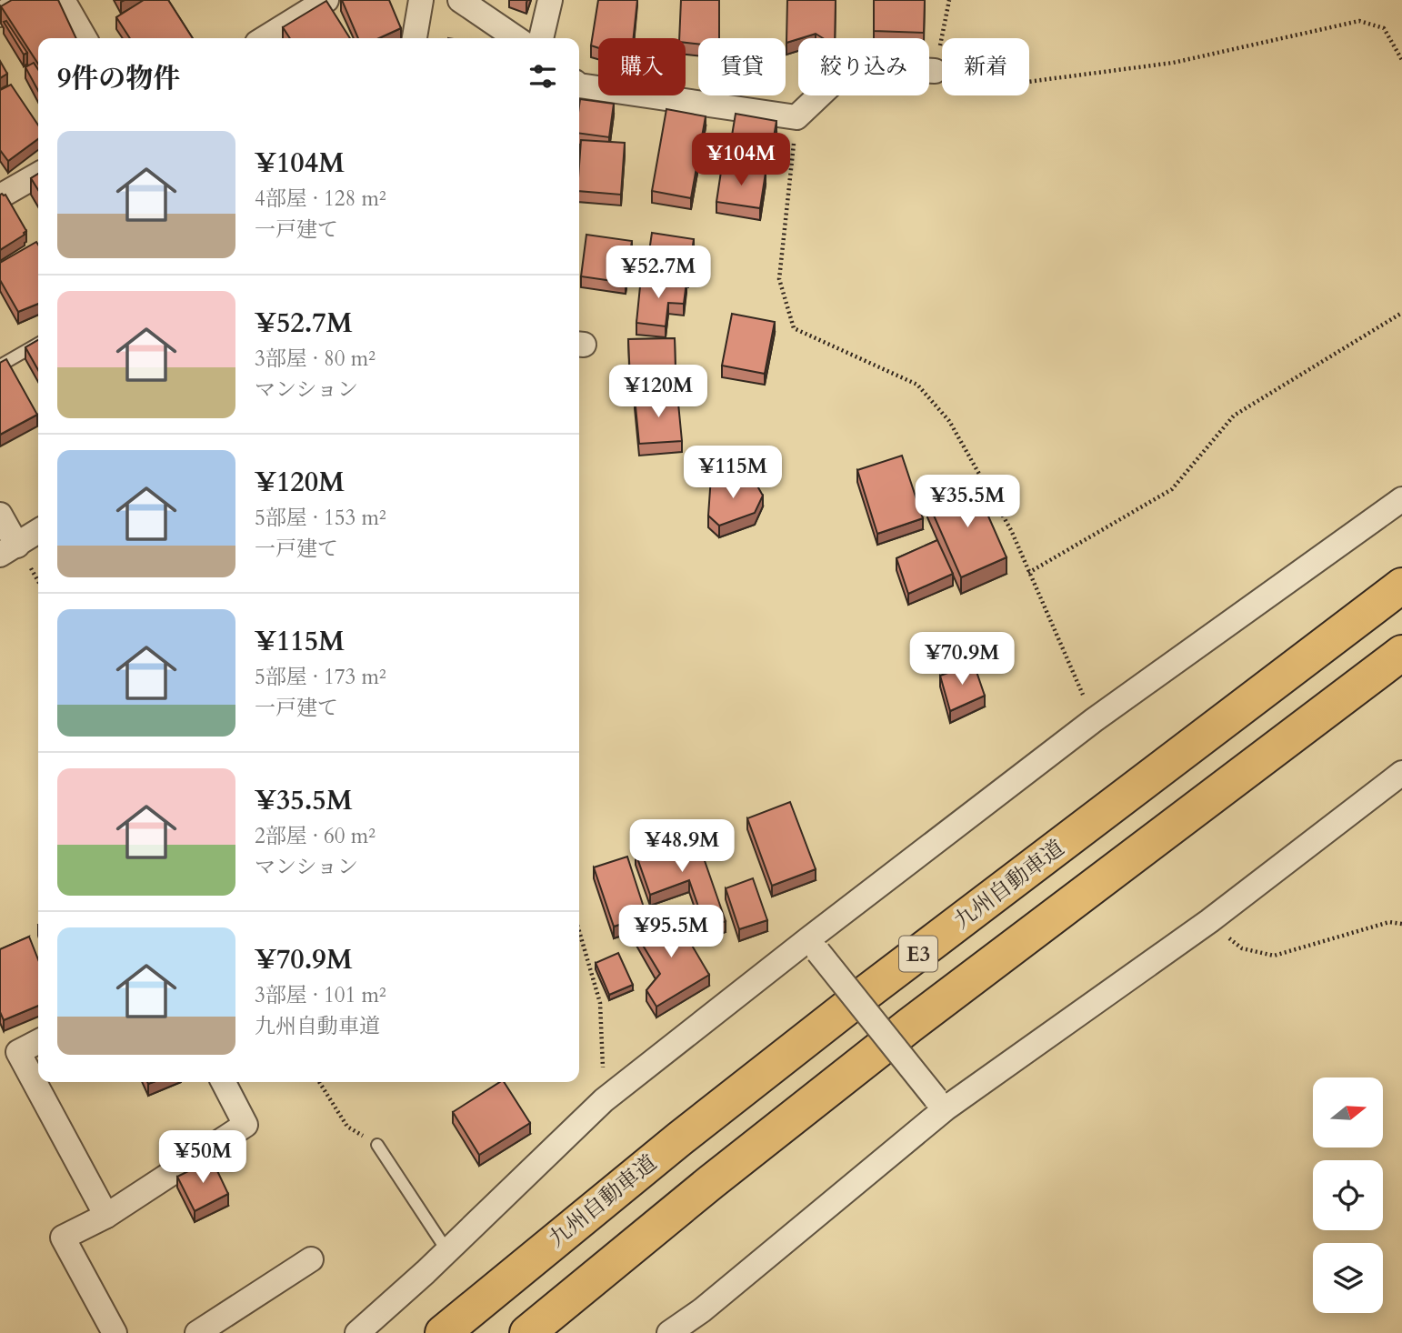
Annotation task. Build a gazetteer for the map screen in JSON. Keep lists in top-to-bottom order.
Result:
{
  "streets": {
    "highway": ["九州自動車道", "E3"]
  },
  "north": "right",
  "page": {
    "chip": [
      "購入",
      "賃貸",
      "絞り込み",
      "新着"
    ],
    "heading": "9件の物件",
    "list": [
      {
        "name": "¥104M",
        "note": "4部屋 · 128 m² · 一戸建て"
      },
      {
        "name": "¥52.7M",
        "note": "3部屋 · 80 m² · マンション"
      },
      {
        "name": "¥120M",
        "note": "5部屋 · 153 m² · 一戸建て"
      },
      {
        "name": "¥115M",
        "note": "5部屋 · 173 m² · 一戸建て"
      },
      {
        "name": "¥35.5M",
        "note": "2部屋 · 60 m² · マンション"
      },
      {
        "name": "¥70.9M",
        "note": "3部屋 · 101 m² · 九州自動車道"
      }
    ],
    "price": [
      "¥104M",
      "¥52.7M",
      "¥120M",
      "¥115M",
      "¥35.5M",
      "¥70.9M",
      "¥48.9M",
      "¥95.5M",
      "¥50M"
    ]
  }
}
